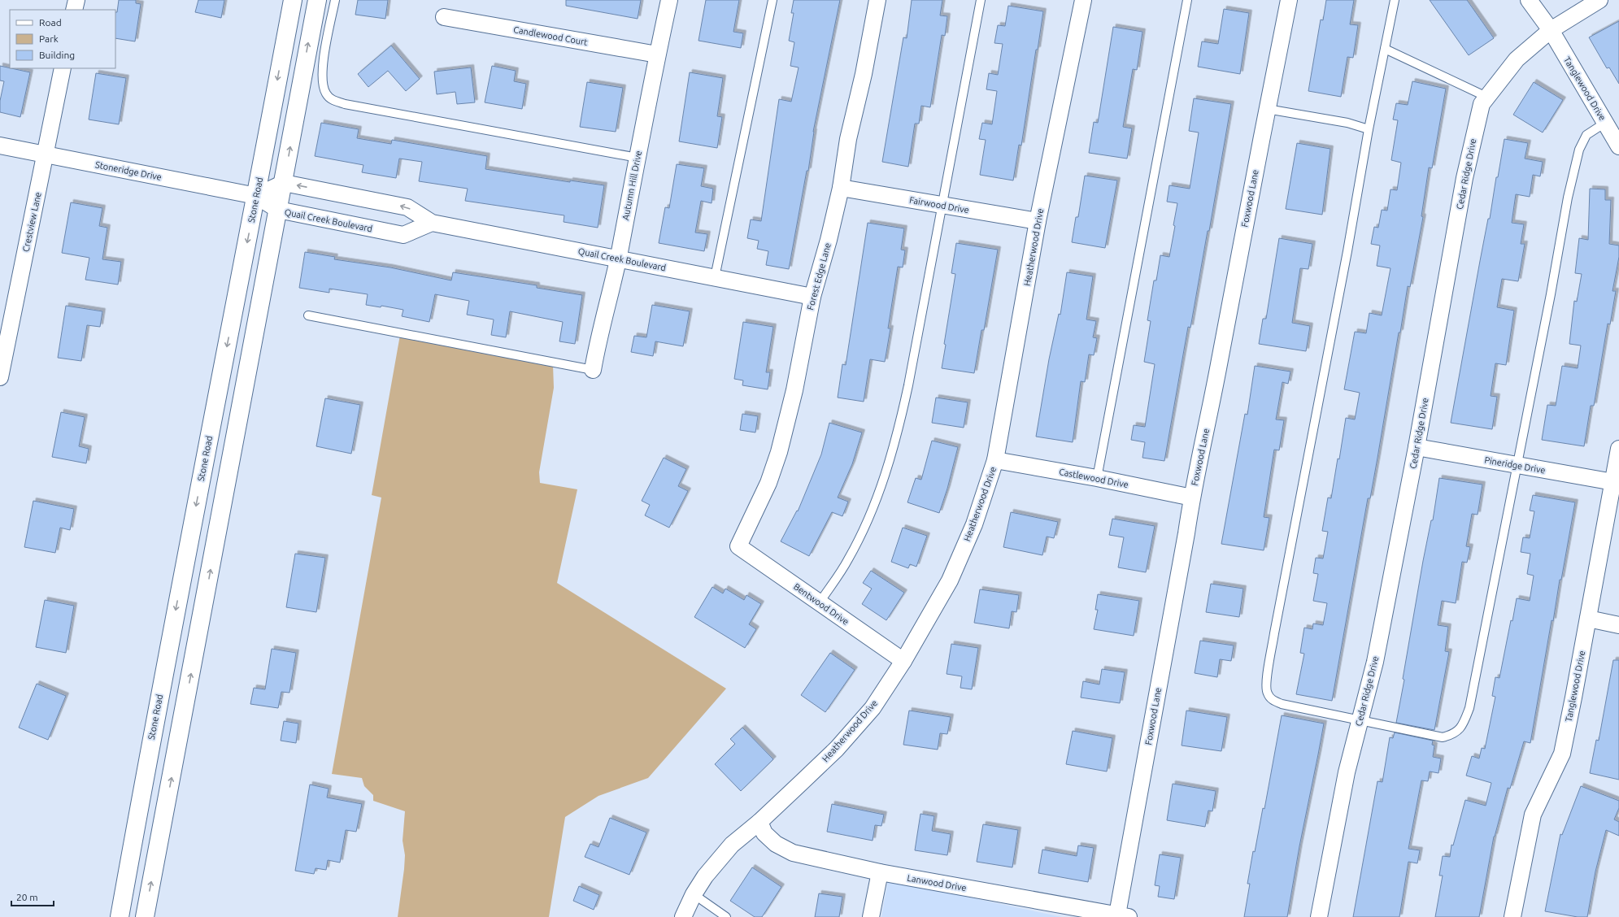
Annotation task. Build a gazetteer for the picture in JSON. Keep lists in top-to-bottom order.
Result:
{
  "streets": {
    "main road": ["Stone Road"],
    "street": [
      "Candlewood Court",
      "Tanglewood Drive",
      "Stoneridge Drive",
      "Cedar Ridge Drive",
      "Autumn Hill Drive",
      "Foxwood Lane",
      "Fairwood Drive",
      "Quail Creek Boulevard",
      "Crestview Lane",
      "Heatherwood Drive",
      "Forest Edge Lane",
      "Pineridge Drive",
      "Castlewood Drive",
      "Bentwood Drive",
      "Lanwood Drive"
    ]
  },
  "crossings": [
    ["Candlewood Court", "Autumn Hill Drive"],
    ["Tanglewood Drive", "Cedar Ridge Drive"],
    ["Tanglewood Drive", "Pineridge Drive"],
    ["Stoneridge Drive", "Stone Road"],
    ["Stoneridge Drive", "Quail Creek Boulevard"],
    ["Stoneridge Drive", "Crestview Lane"],
    ["Cedar Ridge Drive", "Pineridge Drive"],
    ["Autumn Hill Drive", "Quail Creek Boulevard"],
    ["Foxwood Lane", "Castlewood Drive"],
    ["Foxwood Lane", "Lanwood Drive"],
    ["Stone Road", "Quail Creek Boulevard"],
    ["Fairwood Drive", "Heatherwood Drive"],
    ["Fairwood Drive", "Forest Edge Lane"],
    ["Quail Creek Boulevard", "Forest Edge Lane"],
    ["Heatherwood Drive", "Castlewood Drive"],
    ["Heatherwood Drive", "Bentwood Drive"],
    ["Heatherwood Drive", "Lanwood Drive"],
    ["Forest Edge Lane", "Bentwood Drive"]
  ],
  "legend": ["Road", "Park", "Building"],
  "scale_bar": "20 m"
}
